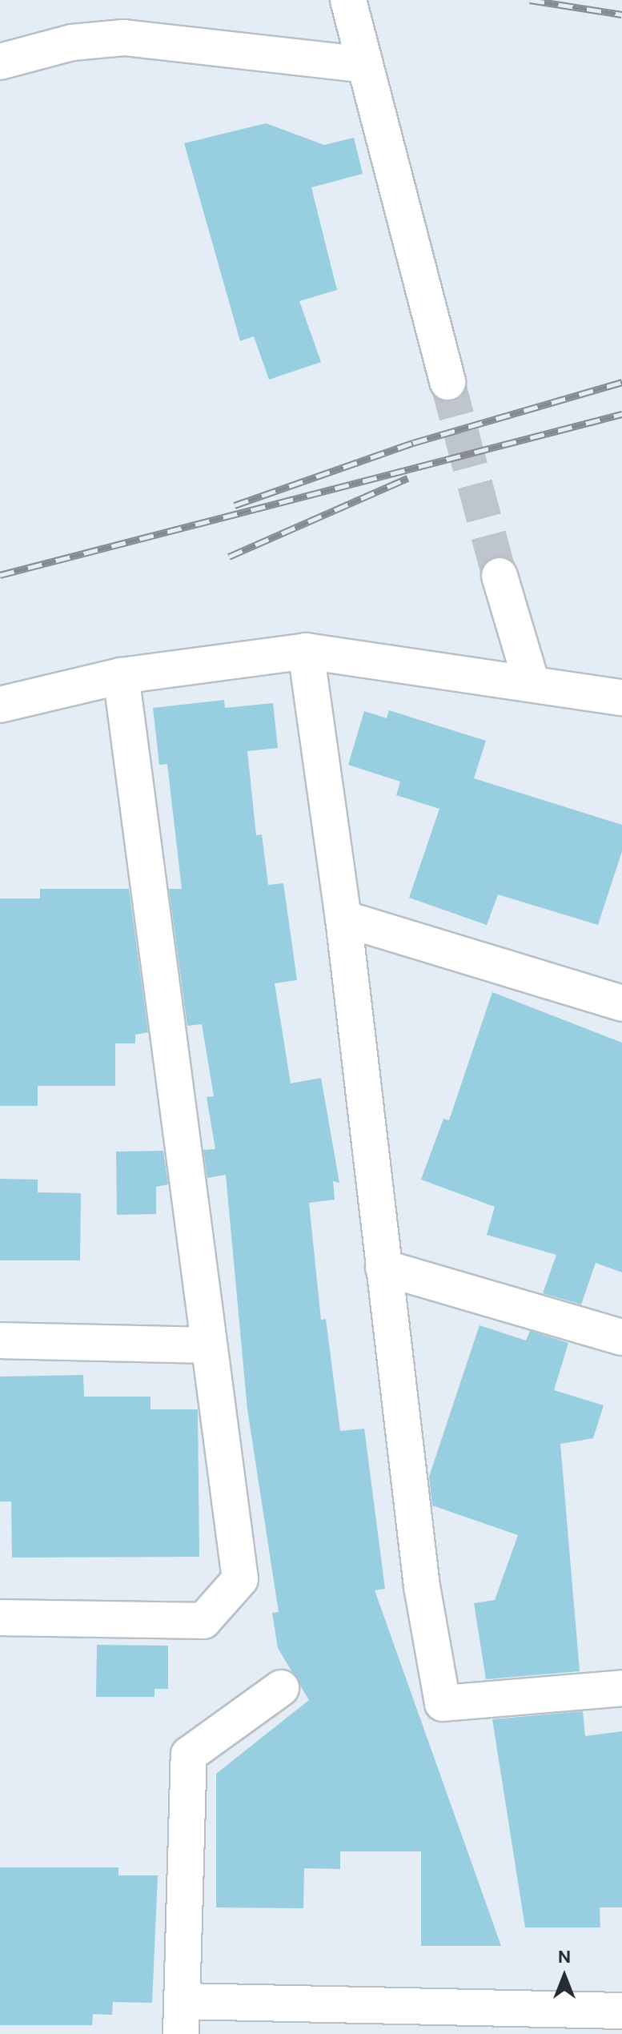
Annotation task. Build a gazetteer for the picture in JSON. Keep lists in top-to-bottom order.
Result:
{
  "north": "top"
}
